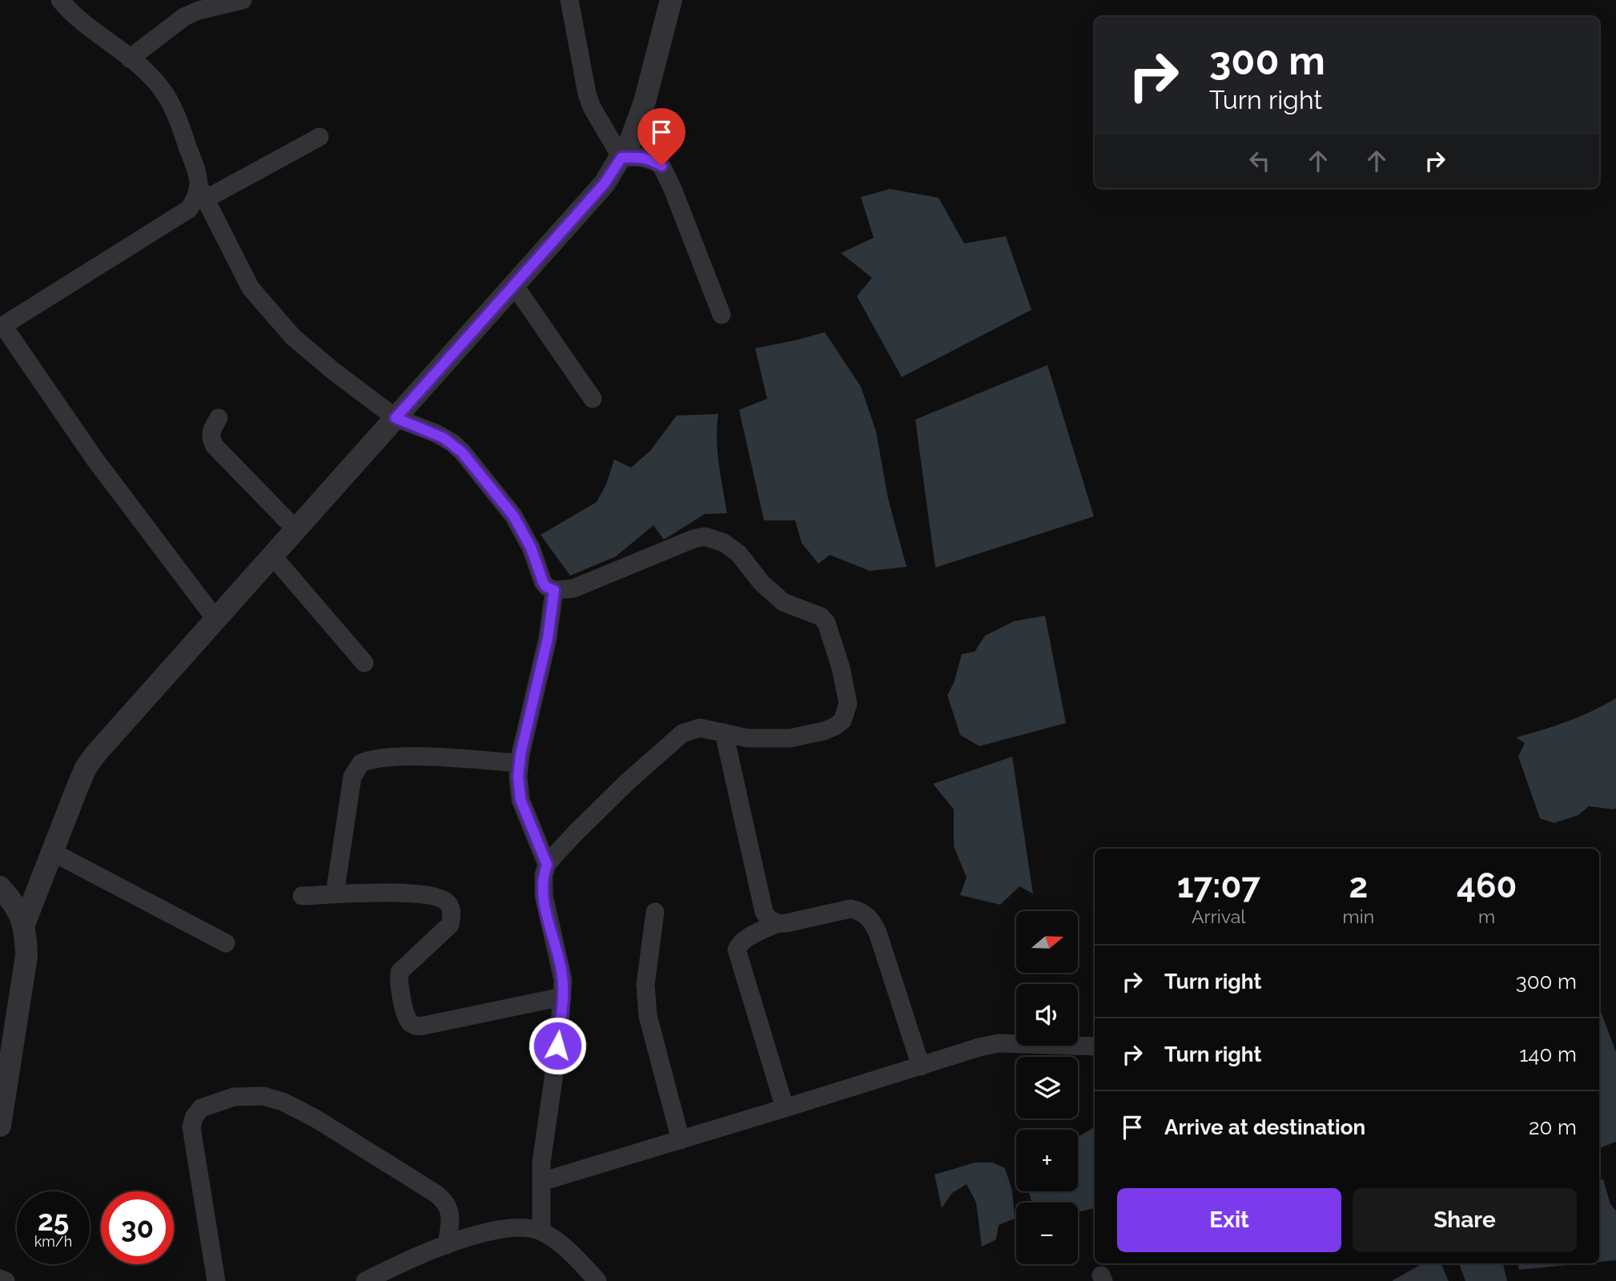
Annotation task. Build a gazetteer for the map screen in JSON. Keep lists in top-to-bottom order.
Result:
{
  "north": "right",
  "page": {
    "turn": ["300 m", "Turn right"],
    "eta": [
      "17:07",
      "Arrival",
      "2",
      "min",
      "460",
      "m"
    ],
    "map_buttons": ["+", "−"],
    "list": [
      {
        "name": "Turn right",
        "value": "300 m"
      },
      {
        "name": "Turn right",
        "value": "140 m"
      },
      {
        "name": "Arrive at destination",
        "value": "20 m"
      }
    ],
    "buttons": ["Exit", "Share"],
    "speed": "25 km/h",
    "limit": "30"
  }
}
